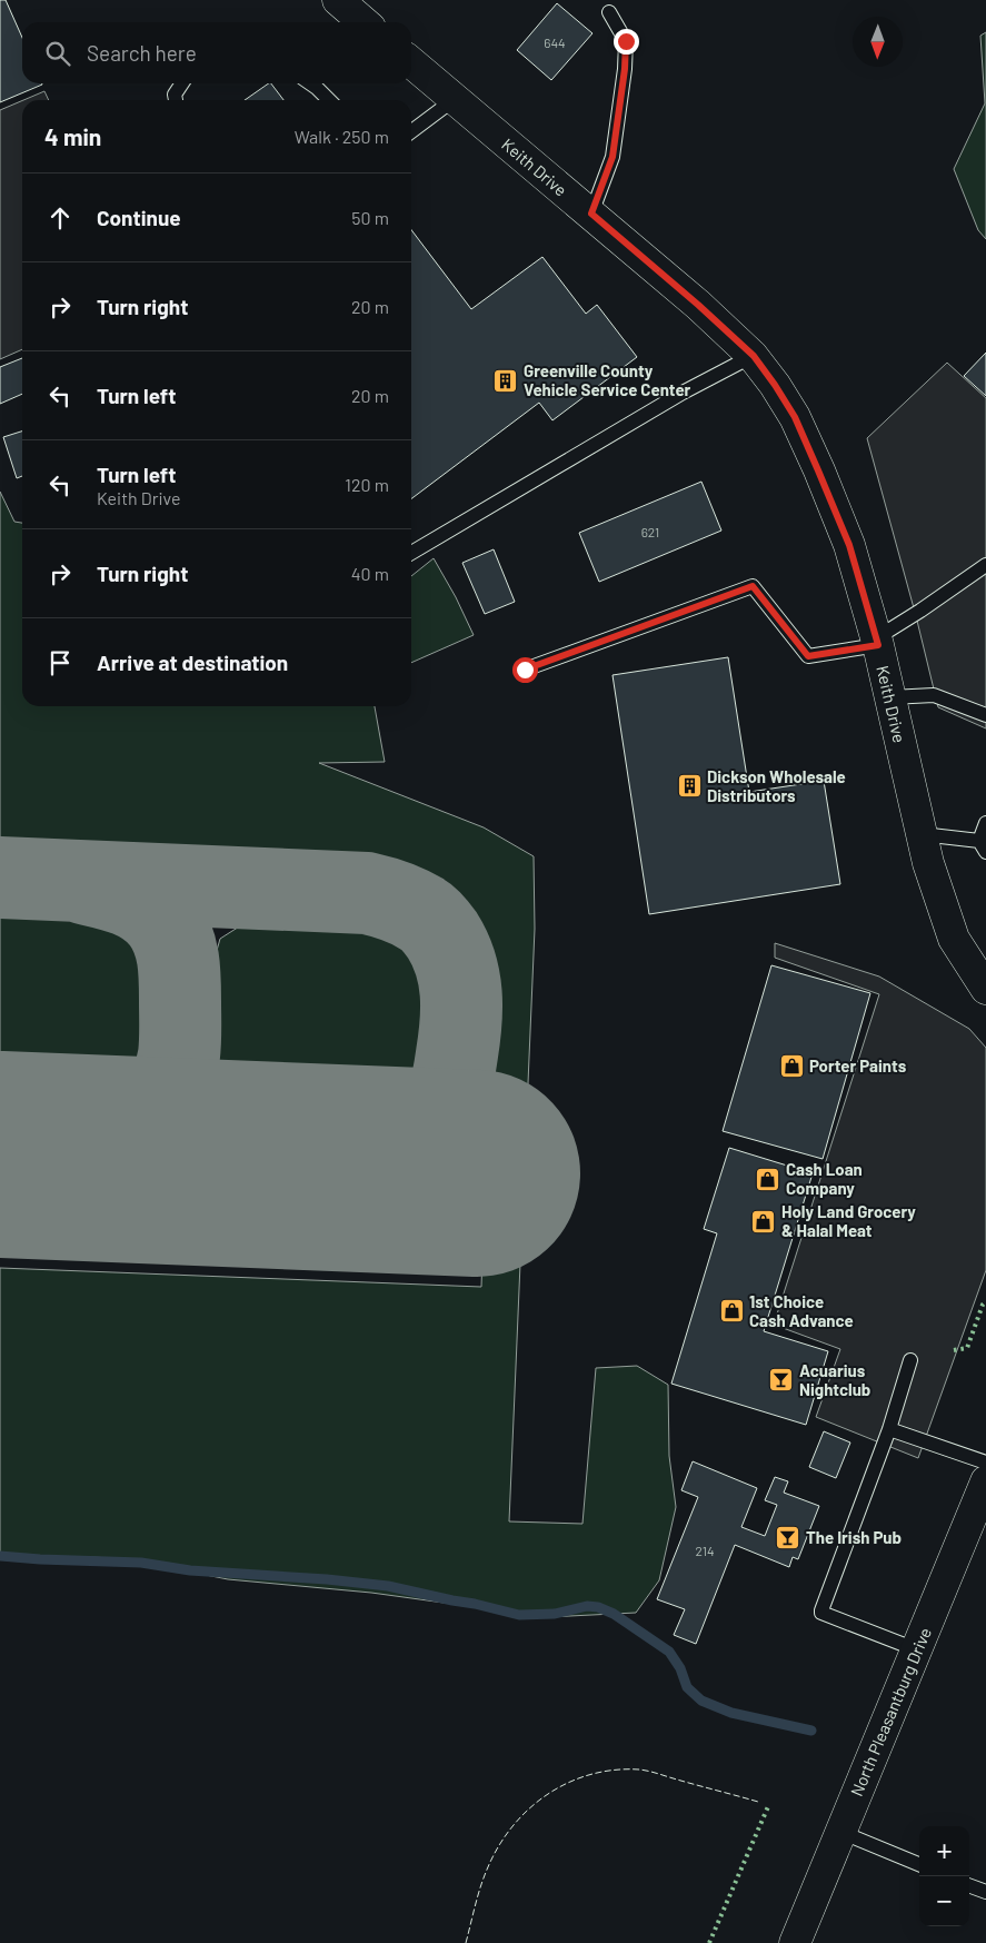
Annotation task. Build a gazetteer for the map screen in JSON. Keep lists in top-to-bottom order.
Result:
{
  "streets": {
    "street": ["Keith Drive", "North Pleasantburg Drive"]
  },
  "places": {
    "building": ["Greenville County Vehicle Service Center", "Dickson Wholesale Distributors"],
    "shop": [
      "Porter Paints",
      "Cash Loan Company",
      "Holy Land Grocery & Halal Meat",
      "1st Choice Cash Advance"
    ],
    "bar": ["Acuarius Nightclub", "The Irish Pub"]
  },
  "house_numbers": ["644", "621", "214"],
  "north": "bottom",
  "page": {
    "search": "Search here",
    "heading": ["4 min", "Walk · 250 m"],
    "list": [
      ["Continue", "50 m"],
      ["Turn right", "20 m"],
      ["Turn left", "20 m"],
      ["Turn left", "Keith Drive", "120 m"],
      ["Turn right", "40 m"],
      "Arrive at destination"
    ],
    "map_buttons": ["+", "−"]
  }
}
